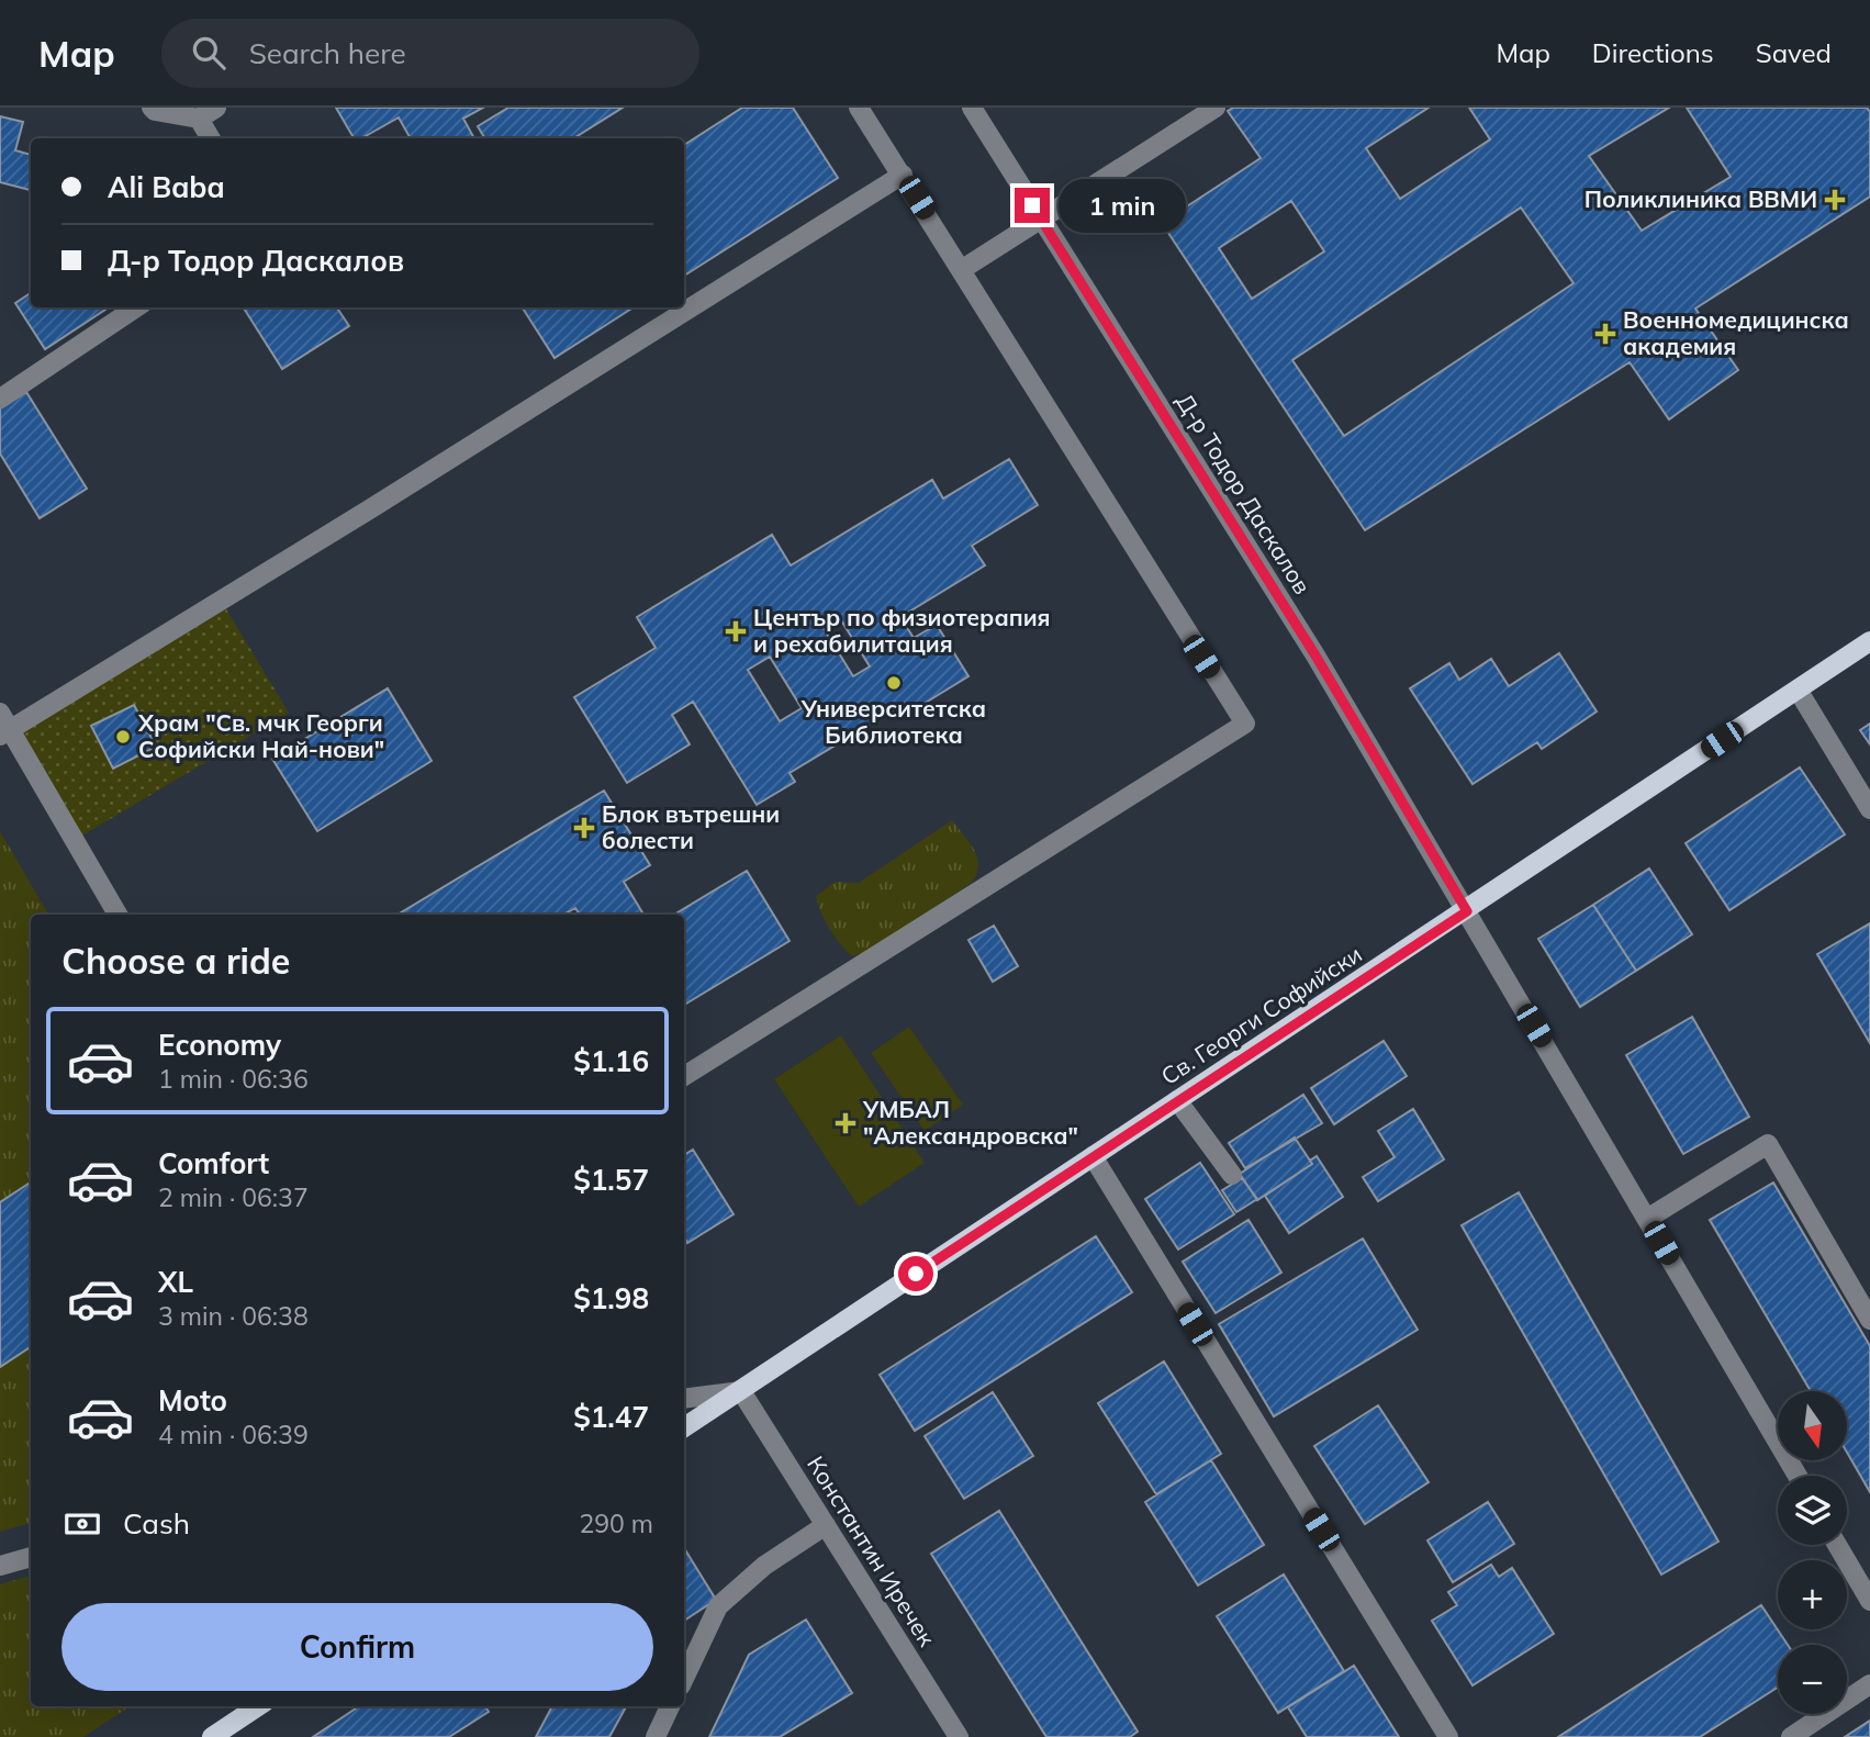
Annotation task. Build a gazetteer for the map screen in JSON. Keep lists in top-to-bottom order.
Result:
{
  "streets": {
    "main road": ["Св. Георги Софийски"],
    "street": ["Д-р Тодор Даскалов", "Константин Иречек"]
  },
  "crossings": [
    ["Д-р Тодор Даскалов", "Св. Георги Софийски"],
    ["Св. Георги Софийски", "Константин Иречек"]
  ],
  "places": {
    "health": [
      "Поликлиника ВВМИ",
      "Военномедицинска академия",
      "Център по физиотерапия и рехабилитация",
      "Блок вътрешни болести",
      "УМБАЛ \"Александровска\""
    ],
    "other": ["Университетска Библиотека", "Храм \"Св. мчк Георги Софийски Най-нови\""]
  },
  "north": "bottom",
  "page": {
    "header": "Map",
    "search": "Search here",
    "nav": ["Map", "Directions", "Saved"],
    "banner": ["Ali Baba", "Д-р Тодор Даскалов"],
    "bubble": "1 min",
    "heading": "Choose a ride",
    "list": [
      {
        "name": "Economy",
        "note": "1 min · 06:36",
        "value": "$1.16"
      },
      {
        "name": "Comfort",
        "note": "2 min · 06:37",
        "value": "$1.57"
      },
      {
        "name": "XL",
        "note": "3 min · 06:38",
        "value": "$1.98"
      },
      {
        "name": "Moto",
        "note": "4 min · 06:39",
        "value": "$1.47"
      }
    ],
    "map_buttons": ["+", "−"],
    "pay": ["Cash", "290 m"],
    "buttons": "Confirm"
  }
}
